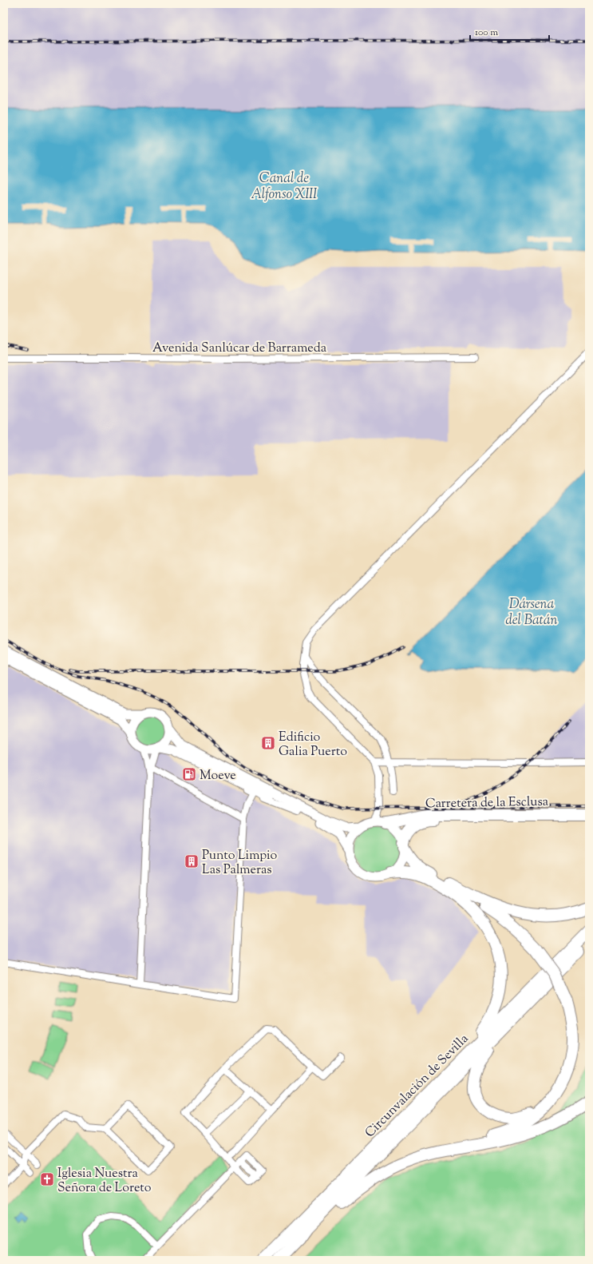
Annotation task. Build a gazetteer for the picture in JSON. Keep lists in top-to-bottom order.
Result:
{
  "streets": {
    "highway": ["Carretera de la Esclusa", "Circunvalación de Sevilla"],
    "street": ["Avenida Sanlúcar de Barrameda"]
  },
  "water": ["Canal de Alfonso XIII", "Dársena del Batán"],
  "places": {
    "building": ["Edificio Galia Puerto", "Punto Limpio Las Palmeras"],
    "fuel station": ["Moeve"],
    "church": ["Iglesia Nuestra Señora de Loreto"]
  },
  "scale_bar": "100 m"
}
